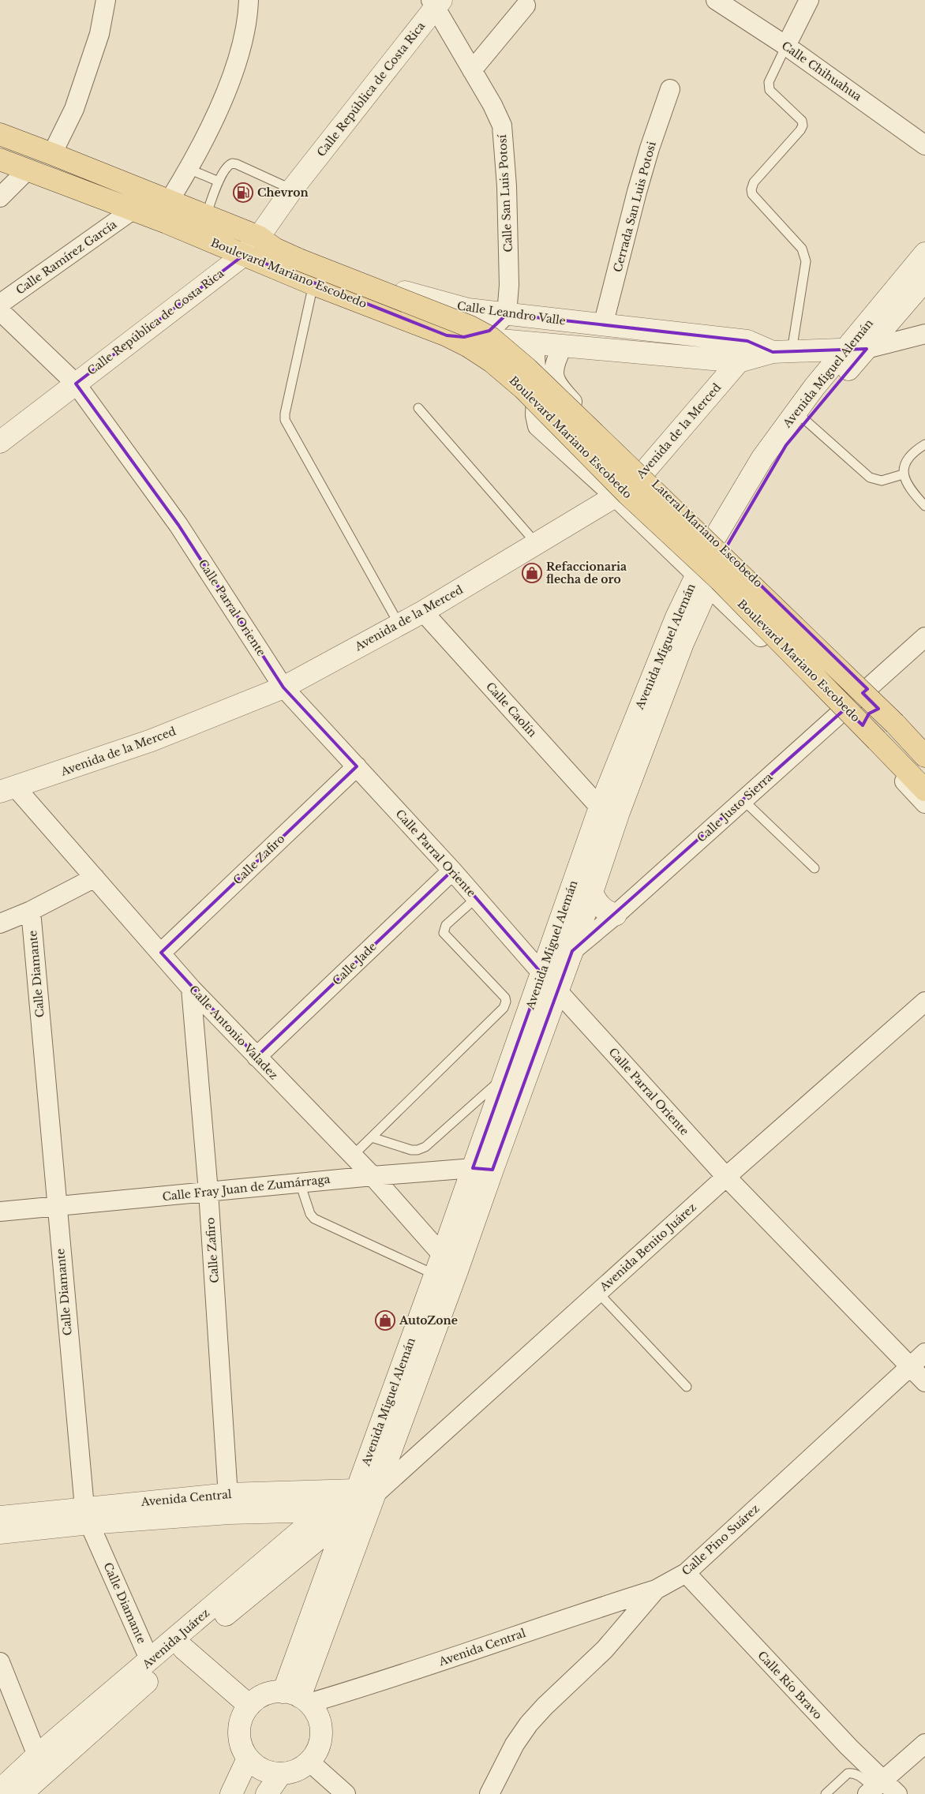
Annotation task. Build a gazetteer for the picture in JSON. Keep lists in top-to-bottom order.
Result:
{
  "streets": {
    "main road": [
      "Calle República de Costa Rica",
      "Boulevard Mariano Escobedo",
      "Calle Leandro Valle",
      "Avenida Miguel Alemán",
      "Avenida de la Merced",
      "Avenida Central",
      "Avenida Juárez"
    ],
    "street": [
      "Calle Chihuahua",
      "Calle San Luis Potosí",
      "Cerrada San Luis Potosi",
      "Calle Ramírez García",
      "Lateral Mariano Escobedo",
      "Calle Parral Oriente",
      "Calle Caolín",
      "Calle Justo Sierra",
      "Calle Zafiro",
      "Calle Jade",
      "Calle Diamante",
      "Calle Antonio Valadez",
      "Calle Fray Juan de Zumárraga",
      "Avenida Benito Juárez",
      "Calle Pino Suárez",
      "Calle Río Bravo"
    ]
  },
  "crossings": [
    ["Calle República de Costa Rica", "Calle San Luis Potosí"],
    ["Calle República de Costa Rica", "Boulevard Mariano Escobedo"],
    ["Calle República de Costa Rica", "Calle Leandro Valle"],
    ["Calle República de Costa Rica", "Calle Parral Oriente"],
    ["Calle San Luis Potosí", "Calle Leandro Valle"],
    ["Cerrada San Luis Potosi", "Calle Leandro Valle"],
    ["Calle Ramírez García", "Boulevard Mariano Escobedo"],
    ["Boulevard Mariano Escobedo", "Calle Leandro Valle"],
    ["Boulevard Mariano Escobedo", "Lateral Mariano Escobedo"],
    ["Calle Leandro Valle", "Avenida Miguel Alemán"],
    ["Calle Leandro Valle", "Avenida de la Merced"],
    ["Calle Leandro Valle", "Lateral Mariano Escobedo"],
    ["Avenida Miguel Alemán", "Lateral Mariano Escobedo"],
    ["Avenida Miguel Alemán", "Calle Parral Oriente"],
    ["Avenida Miguel Alemán", "Calle Caolín"],
    ["Avenida Miguel Alemán", "Calle Justo Sierra"],
    ["Avenida Miguel Alemán", "Calle Antonio Valadez"],
    ["Avenida Miguel Alemán", "Calle Fray Juan de Zumárraga"],
    ["Avenida Miguel Alemán", "Avenida Benito Juárez"],
    ["Avenida Miguel Alemán", "Avenida Central"],
    ["Avenida Miguel Alemán", "Avenida Juárez"],
    ["Avenida de la Merced", "Lateral Mariano Escobedo"],
    ["Avenida de la Merced", "Calle Parral Oriente"],
    ["Avenida de la Merced", "Calle Caolín"],
    ["Avenida de la Merced", "Calle Antonio Valadez"],
    ["Lateral Mariano Escobedo", "Calle Justo Sierra"],
    ["Calle Parral Oriente", "Calle Justo Sierra"],
    ["Calle Parral Oriente", "Calle Zafiro"],
    ["Calle Parral Oriente", "Calle Jade"],
    ["Calle Parral Oriente", "Avenida Benito Juárez"],
    ["Calle Parral Oriente", "Calle Pino Suárez"],
    ["Calle Zafiro", "Calle Antonio Valadez"],
    ["Calle Zafiro", "Calle Fray Juan de Zumárraga"],
    ["Calle Zafiro", "Avenida Central"],
    ["Calle Jade", "Calle Antonio Valadez"],
    ["Calle Diamante", "Calle Fray Juan de Zumárraga"],
    ["Calle Diamante", "Avenida Central"],
    ["Calle Diamante", "Avenida Juárez"],
    ["Calle Antonio Valadez", "Calle Fray Juan de Zumárraga"],
    ["Avenida Benito Juárez", "Avenida Central"],
    ["Avenida Benito Juárez", "Avenida Juárez"],
    ["Avenida Central", "Calle Pino Suárez"],
    ["Avenida Central", "Avenida Juárez"],
    ["Calle Pino Suárez", "Calle Río Bravo"]
  ],
  "places": {
    "fuel station": ["Chevron"],
    "shop": ["Refaccionaria flecha de oro", "AutoZone"]
  }
}
